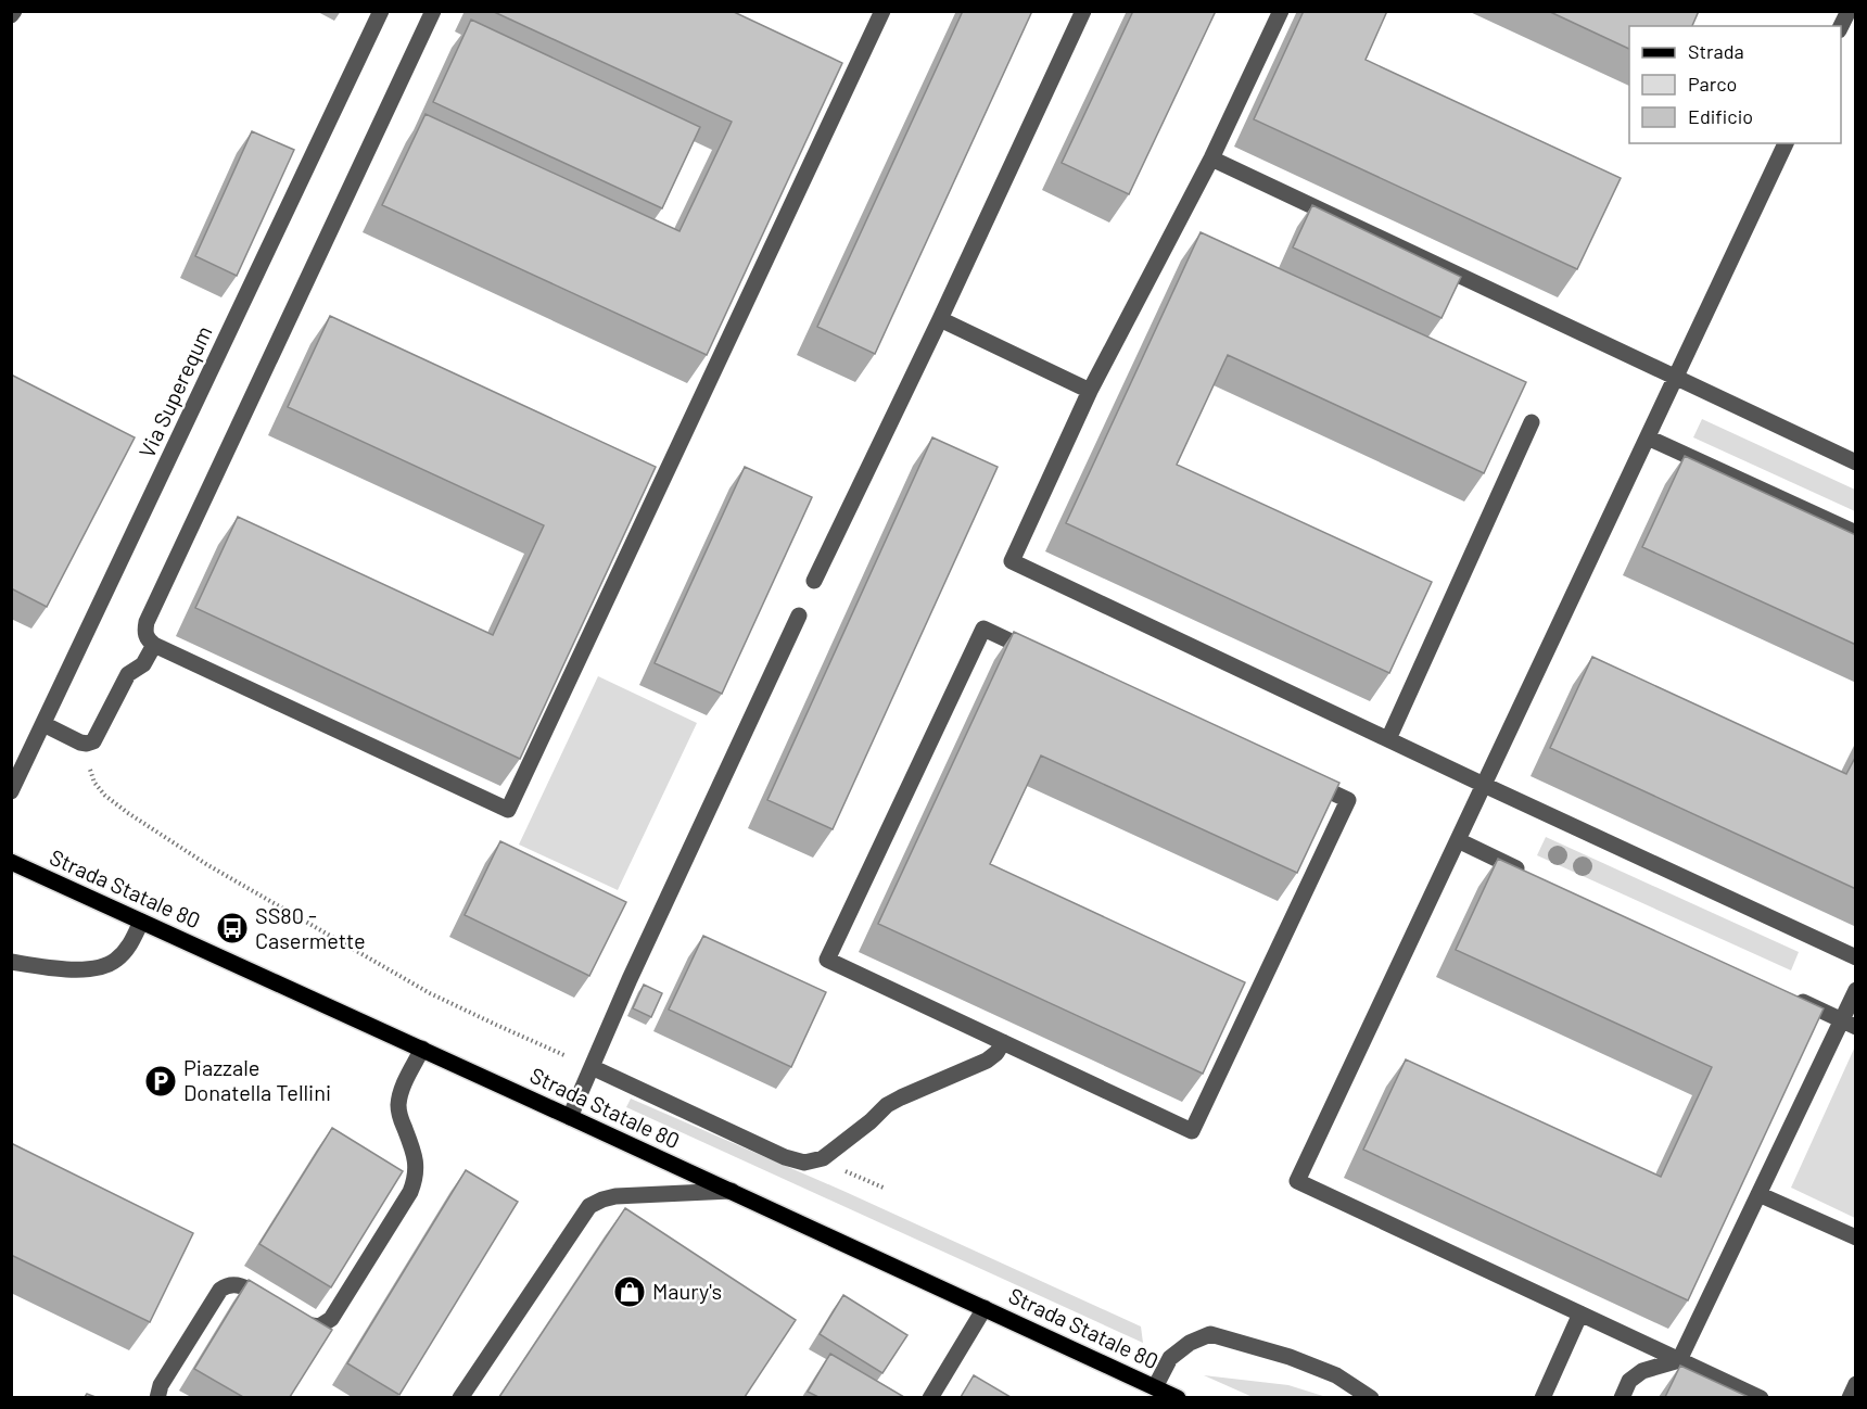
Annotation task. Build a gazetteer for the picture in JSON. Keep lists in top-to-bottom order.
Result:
{
  "streets": {
    "main road": ["Strada Statale 80"],
    "street": ["Via Superequm"]
  },
  "places": {
    "bus stop": ["SS80 - Casermette"],
    "parking": ["Piazzale Donatella Tellini"],
    "shop": ["Maury's"]
  },
  "legend": ["Strada", "Parco", "Edificio"]
}
